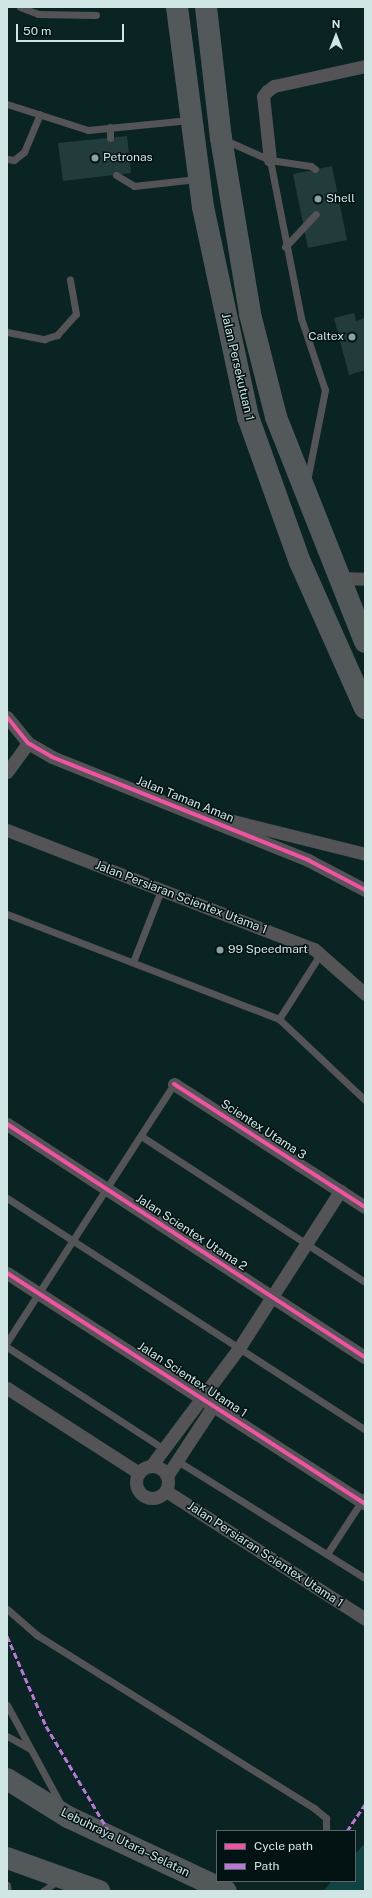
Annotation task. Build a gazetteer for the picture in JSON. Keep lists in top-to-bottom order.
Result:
{
  "streets": {
    "highway": ["Jalan Persekutuan 1", "Lebuhraya Utara–Selatan"],
    "street": [
      "Jalan Taman Aman",
      "Jalan Persiaran Scientex Utama 1",
      "Scientex Utama 3",
      "Jalan Scientex Utama 2",
      "Jalan Scientex Utama 1"
    ]
  },
  "places": [
    "Petronas",
    "Shell",
    "Caltex",
    "99 Speedmart"
  ],
  "legend": ["Cycle path", "Path"],
  "scale_bar": "50 m",
  "north": "top"
}
